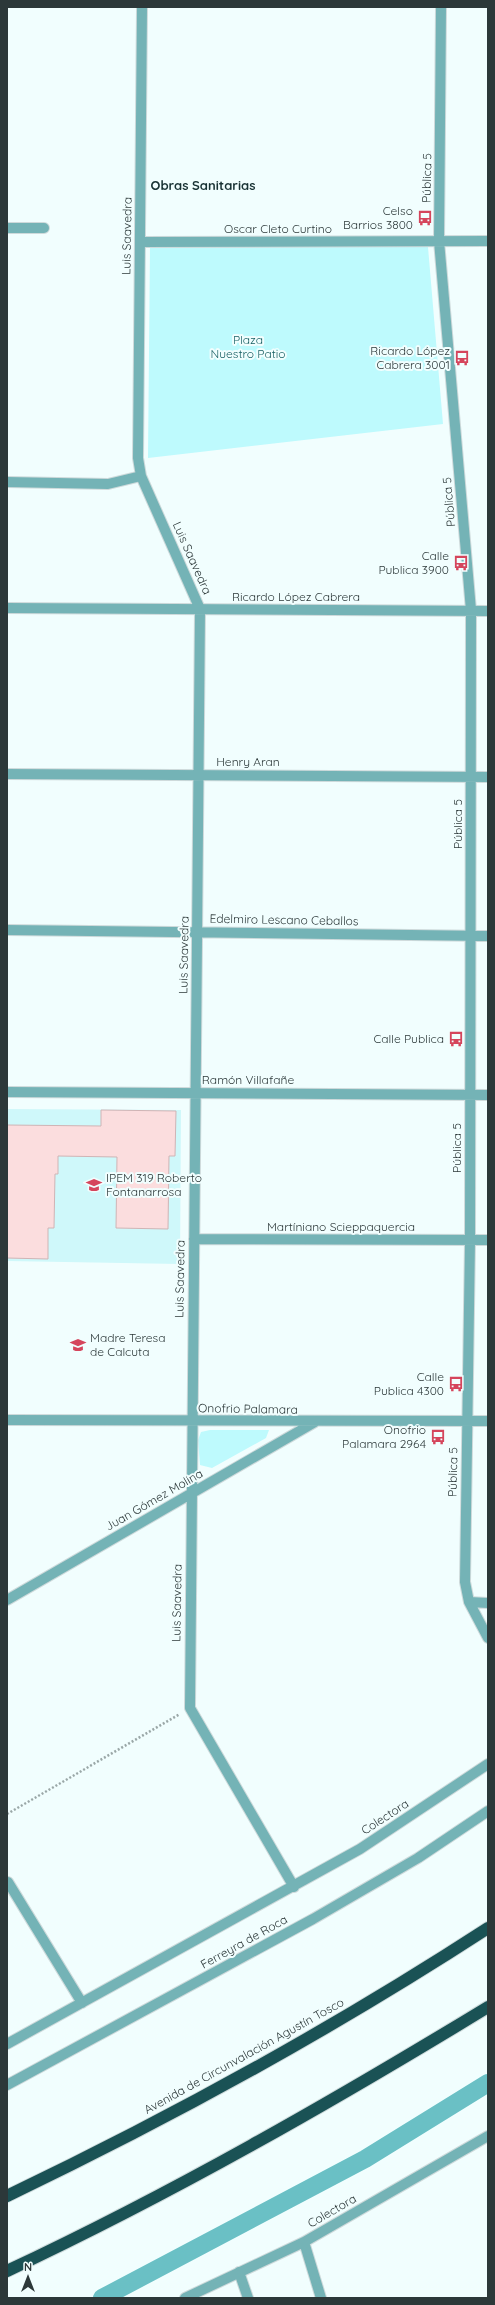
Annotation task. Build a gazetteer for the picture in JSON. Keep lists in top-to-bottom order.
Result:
{
  "streets": {
    "highway": ["Avenida de Circunvalación Agustín Tosco"],
    "street": [
      "Pública 5",
      "Oscar Cleto Curtino",
      "Luis Saavedra",
      "Ricardo López Cabrera",
      "Henry Aran",
      "Edelmiro Lescano Ceballos",
      "Ramón Villafañe",
      "Martíniano Scieppaquercia",
      "Onofrio Palamara",
      "Juan Gómez Molina",
      "Colectora",
      "Ferreyra de Roca"
    ]
  },
  "crossings": [
    ["Pública 5", "Oscar Cleto Curtino"],
    ["Pública 5", "Ricardo López Cabrera"],
    ["Pública 5", "Henry Aran"],
    ["Pública 5", "Edelmiro Lescano Ceballos"],
    ["Pública 5", "Ramón Villafañe"],
    ["Pública 5", "Martíniano Scieppaquercia"],
    ["Pública 5", "Onofrio Palamara"],
    ["Oscar Cleto Curtino", "Luis Saavedra"],
    ["Luis Saavedra", "Ricardo López Cabrera"],
    ["Luis Saavedra", "Henry Aran"],
    ["Luis Saavedra", "Edelmiro Lescano Ceballos"],
    ["Luis Saavedra", "Ramón Villafañe"],
    ["Luis Saavedra", "Martíniano Scieppaquercia"],
    ["Luis Saavedra", "Onofrio Palamara"],
    ["Luis Saavedra", "Juan Gómez Molina"],
    ["Onofrio Palamara", "Juan Gómez Molina"],
    ["Colectora", "Ferreyra de Roca"]
  ],
  "districts": ["Obras Sanitarias"],
  "parks": ["Plaza Nuestro Patio"],
  "places": {
    "bus stop": [
      "Celso Barrios 3800",
      "Ricardo López Cabrera 3001",
      "Calle Publica 3900",
      "Calle Publica",
      "Calle Publica 4300",
      "Onofrio Palamara 2964"
    ],
    "school or university": ["IPEM 319 Roberto Fontanarrosa", "Madre Teresa de Calcuta"]
  },
  "north": "top"
}
